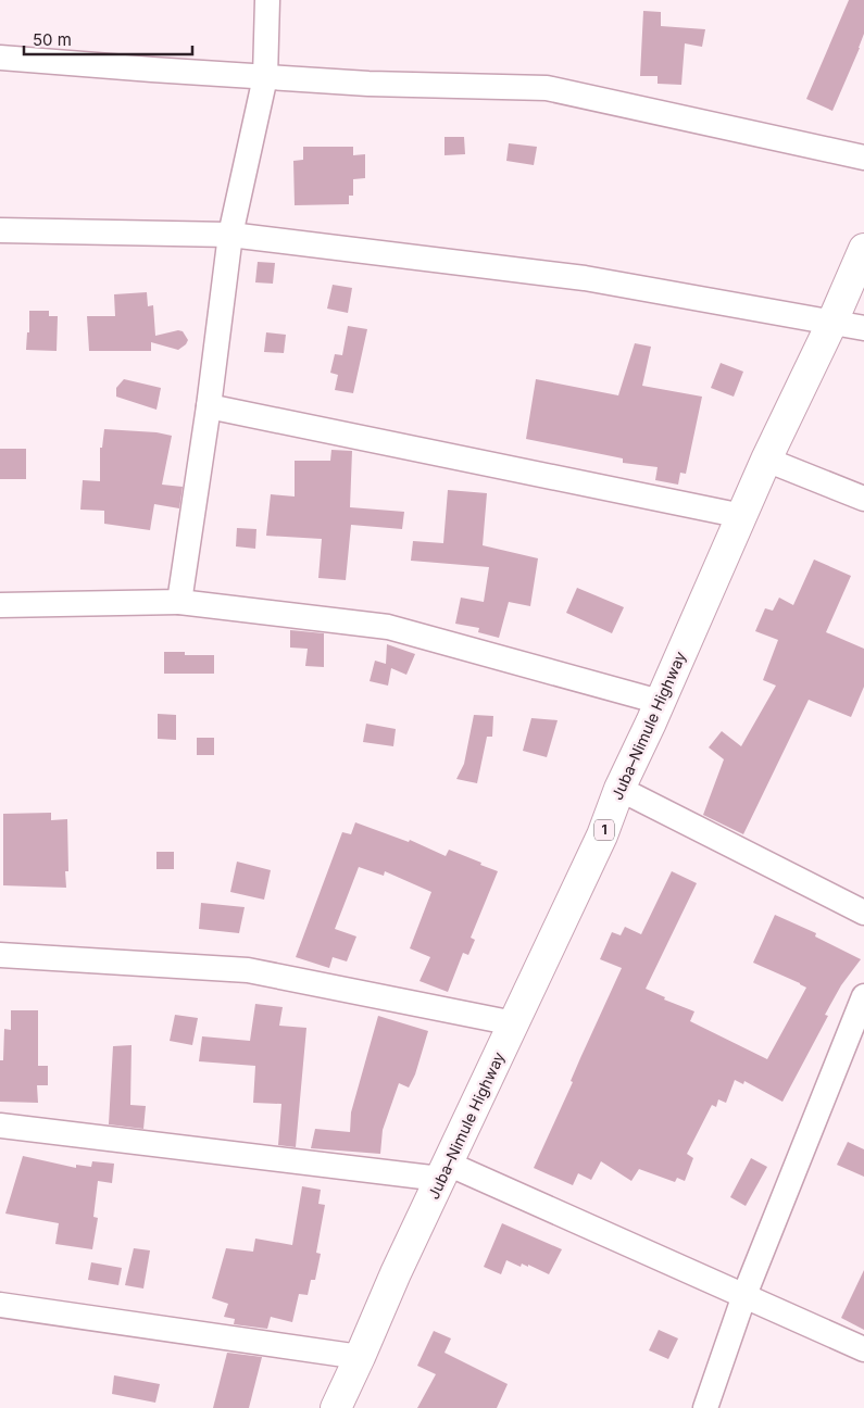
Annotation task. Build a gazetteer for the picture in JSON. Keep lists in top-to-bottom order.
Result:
{
  "streets": {
    "main road": ["Juba–Nimule Highway", "1"]
  },
  "scale_bar": "50 m"
}
